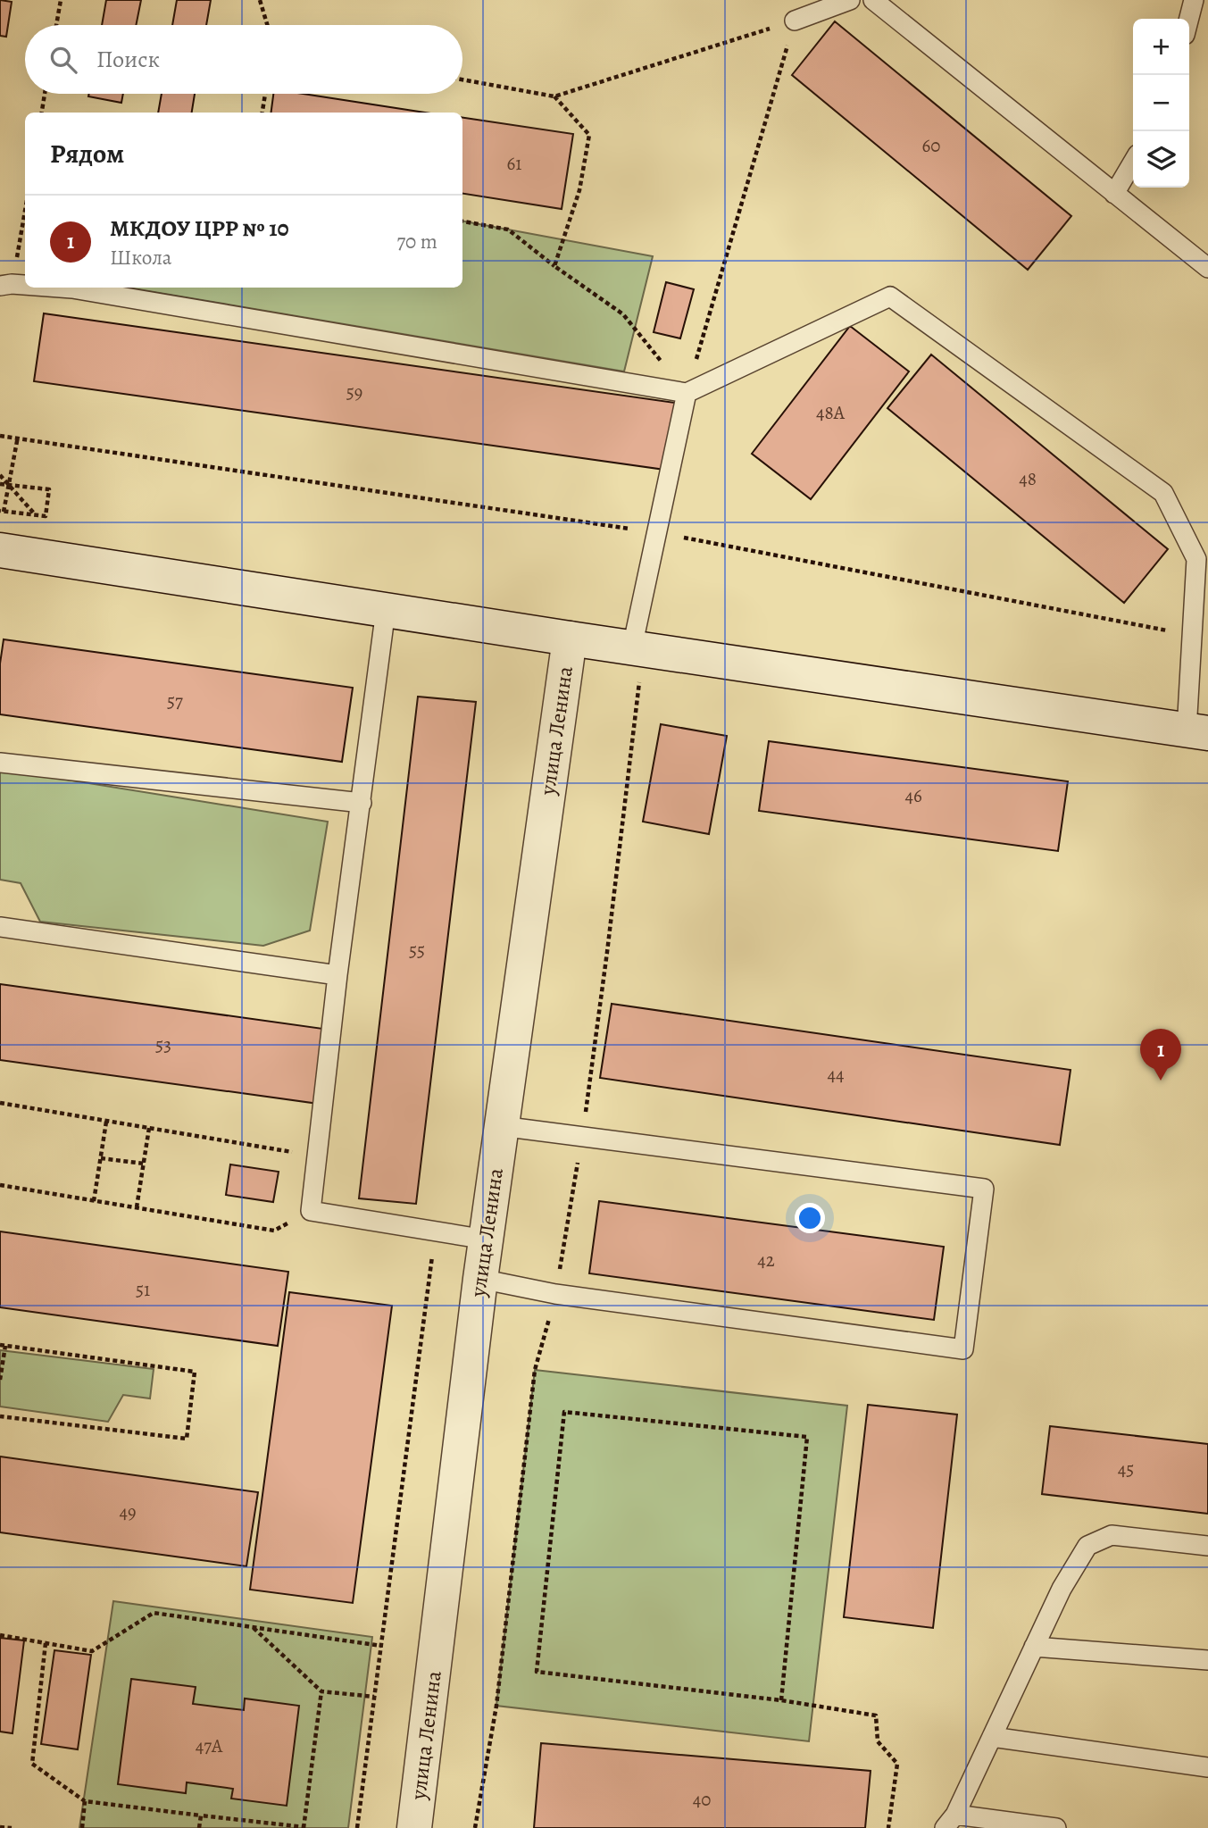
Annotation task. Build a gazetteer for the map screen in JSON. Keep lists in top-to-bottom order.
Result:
{
  "streets": {
    "street": ["улица Ленина"]
  },
  "house_numbers": [
    "60",
    "61",
    "59",
    "48А",
    "48",
    "57",
    "46",
    "55",
    "53",
    "44",
    "42",
    "51",
    "45",
    "49",
    "47А",
    "40"
  ],
  "page": {
    "map_buttons": ["+", "−"],
    "search": "Поиск",
    "heading": "Рядом",
    "list": [
      {
        "mark": "1",
        "name": "МКДОУ ЦРР № 10",
        "note": "Школа",
        "value": "70 m"
      }
    ],
    "pins": "1"
  }
}
